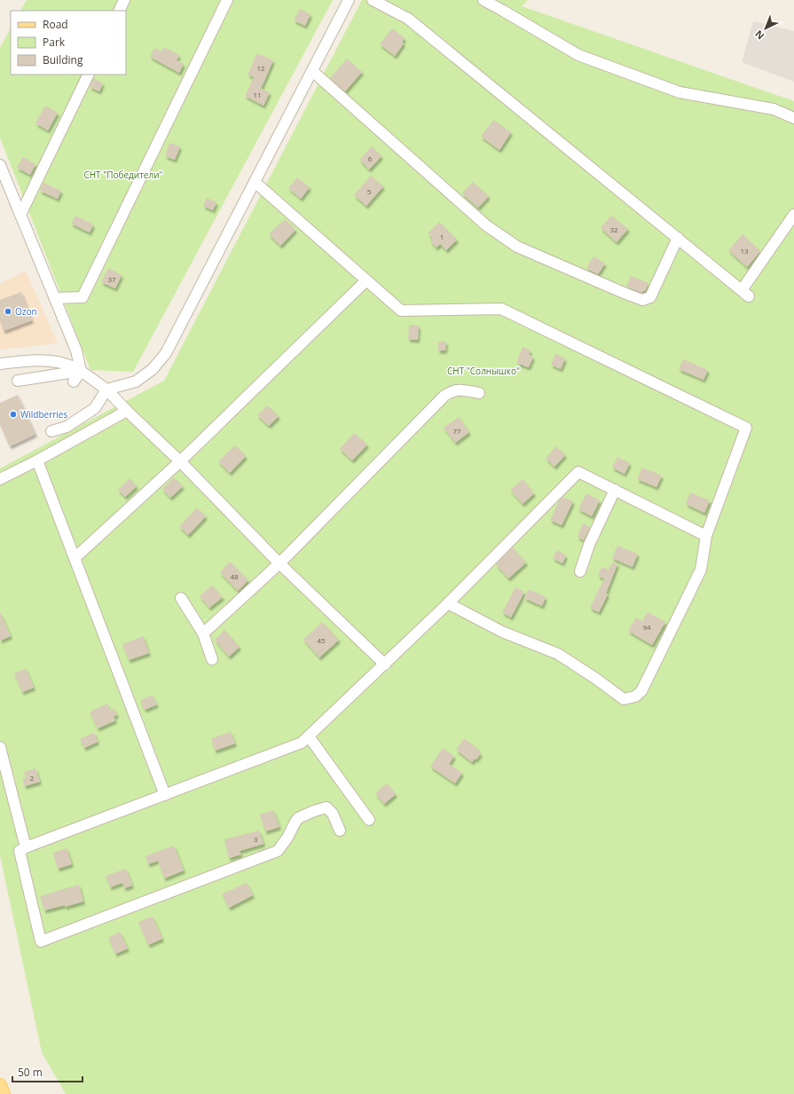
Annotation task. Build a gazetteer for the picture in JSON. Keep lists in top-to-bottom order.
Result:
{
  "parks": ["СНТ \"Победители\"", "СНТ \"Солнышко\""],
  "places": ["Ozon", "Wildberries"],
  "house_numbers": [
    "12",
    "11",
    "6",
    "5",
    "32",
    "1",
    "13",
    "37",
    "77",
    "48",
    "94",
    "45",
    "2",
    "3"
  ],
  "legend": ["Road", "Park", "Building"],
  "scale_bar": "50 m",
  "north": "bottom left"
}
